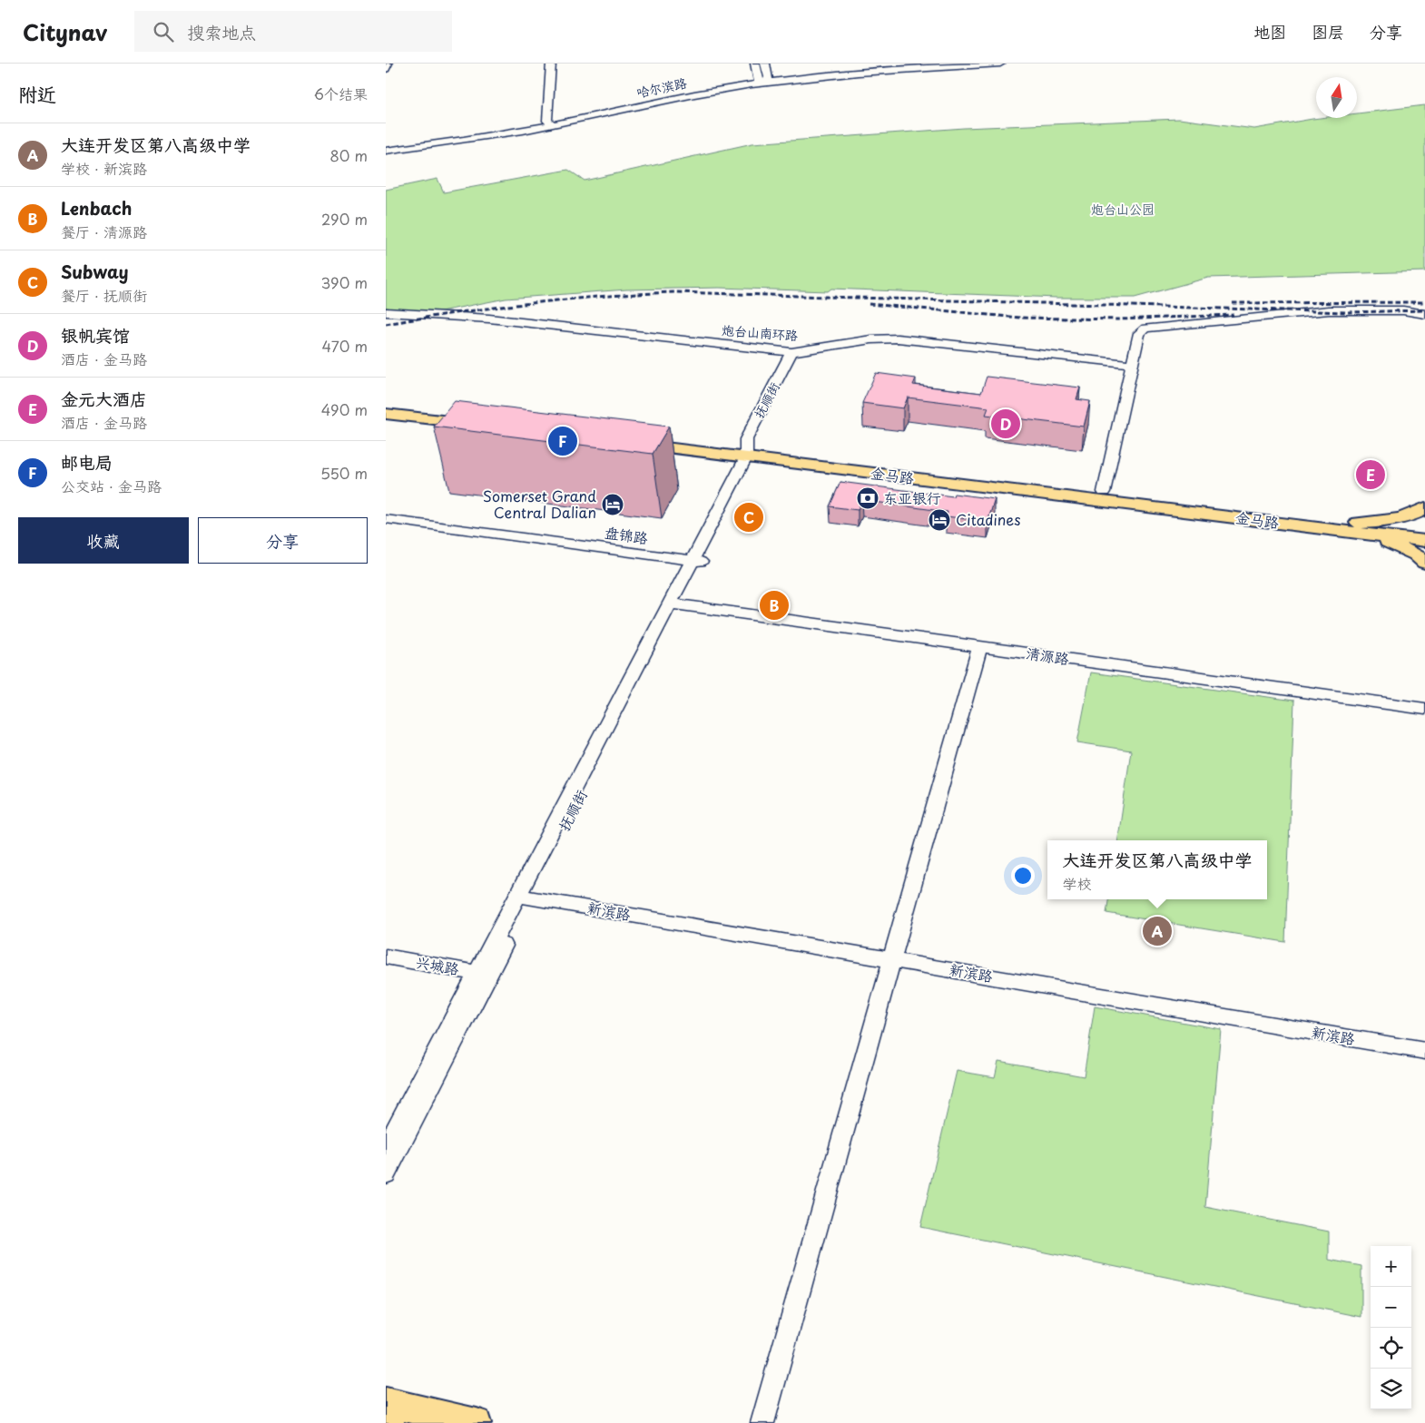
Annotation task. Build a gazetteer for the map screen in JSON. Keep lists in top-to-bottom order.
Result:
{
  "streets": {
    "main road": ["金马路"],
    "street": [
      "哈尔滨路",
      "炮台山南环路",
      "抚顺街",
      "盘锦路",
      "清源路",
      "新滨路",
      "兴城路"
    ]
  },
  "crossings": [
    ["炮台山南环路", "抚顺街"],
    ["抚顺街", "金马路"],
    ["抚顺街", "盘锦路"],
    ["抚顺街", "清源路"],
    ["抚顺街", "新滨路"],
    ["抚顺街", "兴城路"]
  ],
  "parks": ["炮台山公园"],
  "places": {
    "bank": ["东亚银行"],
    "hotel": ["Somerset Grand Central Dalian", "Citadines"]
  },
  "north": "top",
  "page": {
    "header": "Citynav",
    "search": "搜索地点",
    "nav": ["地图", "图层", "分享"],
    "heading": ["附近", "6个结果"],
    "list": [
      {
        "mark": "A",
        "name": "大连开发区第八高级中学",
        "note": "学校 · 新滨路",
        "value": "80 m"
      },
      {
        "mark": "B",
        "name": "Lenbach",
        "note": "餐厅 · 清源路",
        "value": "290 m"
      },
      {
        "mark": "C",
        "name": "Subway",
        "note": "餐厅 · 抚顺街",
        "value": "390 m"
      },
      {
        "mark": "D",
        "name": "银帆宾馆",
        "note": "酒店 · 金马路",
        "value": "470 m"
      },
      {
        "mark": "E",
        "name": "金元大酒店",
        "note": "酒店 · 金马路",
        "value": "490 m"
      },
      {
        "mark": "F",
        "name": "邮电局",
        "note": "公交站 · 金马路",
        "value": "550 m"
      }
    ],
    "pins": [
      "D",
      "F",
      "E",
      "C",
      "B",
      "A"
    ],
    "buttons": ["收藏", "分享"],
    "popup": ["大连开发区第八高级中学", "学校"],
    "map_buttons": ["+", "−"]
  }
}
